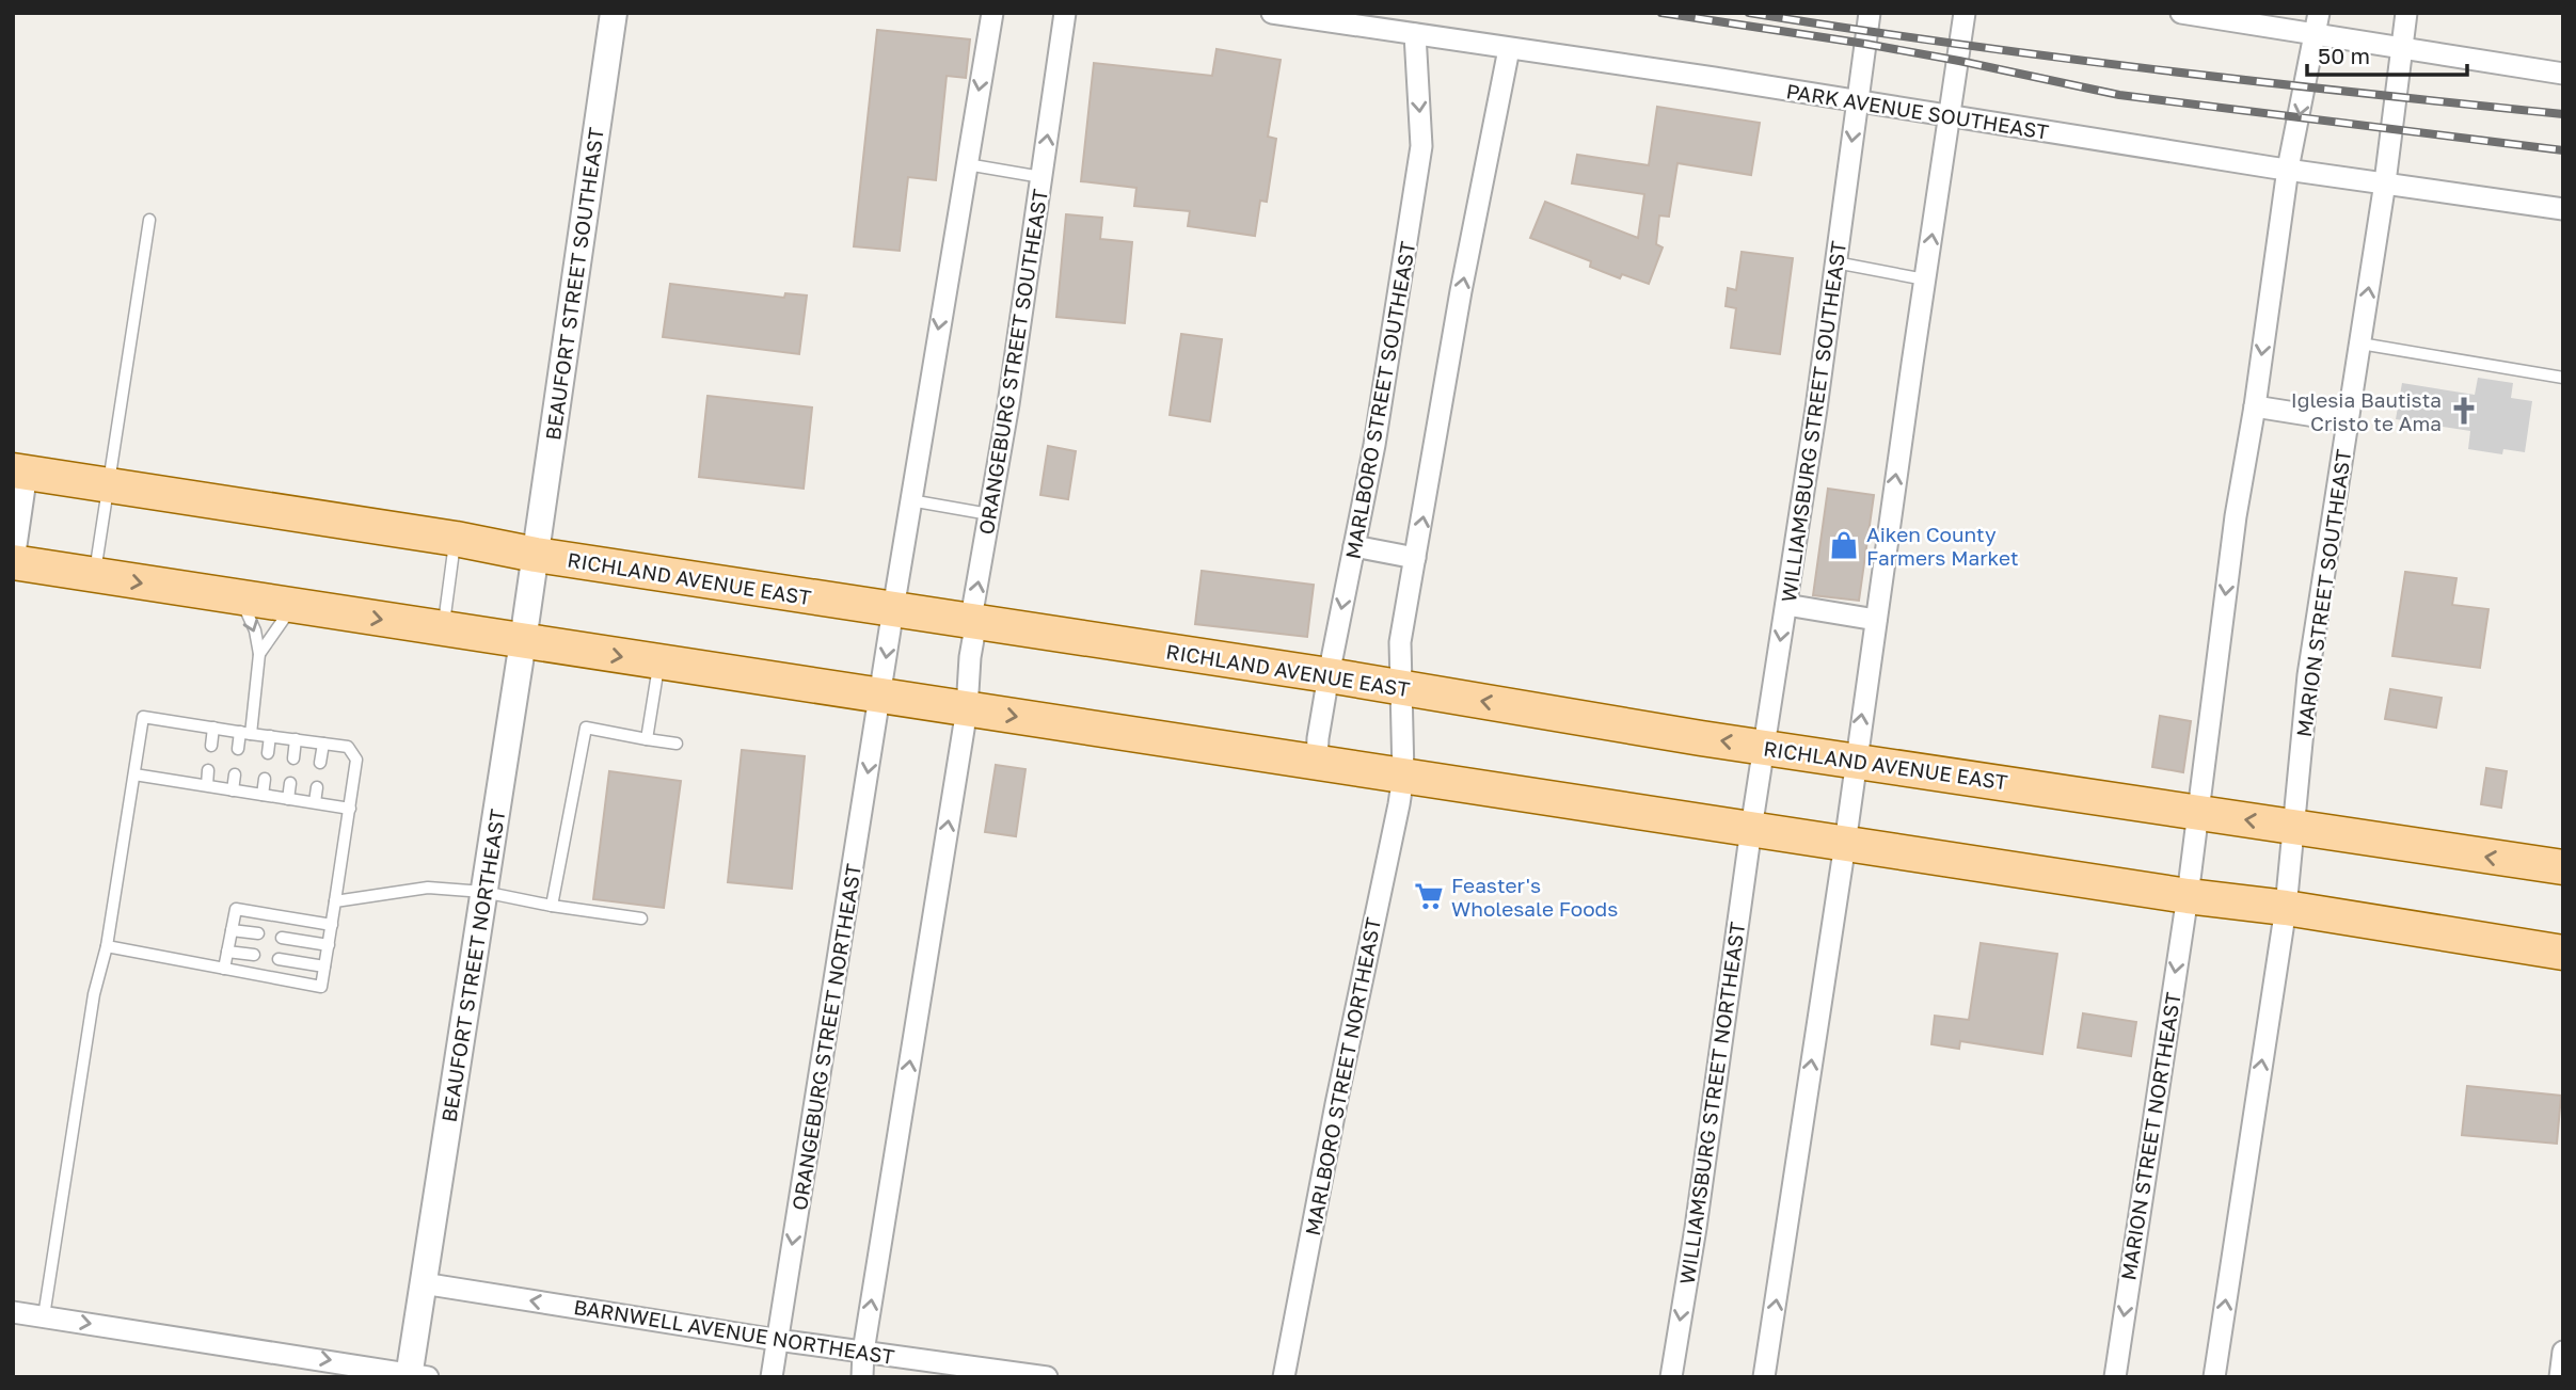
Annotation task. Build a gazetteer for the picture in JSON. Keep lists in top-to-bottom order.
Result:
{
  "streets": {
    "main road": ["RICHLAND AVENUE EAST"],
    "street": [
      "PARK AVENUE SOUTHEAST",
      "BEAUFORT STREET SOUTHEAST",
      "ORANGEBURG STREET SOUTHEAST",
      "MARLBORO STREET SOUTHEAST",
      "WILLIAMSBURG STREET SOUTHEAST",
      "MARION STREET SOUTHEAST",
      "BEAUFORT STREET NORTHEAST",
      "ORANGEBURG STREET NORTHEAST",
      "MARLBORO STREET NORTHEAST",
      "WILLIAMSBURG STREET NORTHEAST",
      "MARION STREET NORTHEAST",
      "BARNWELL AVENUE NORTHEAST"
    ]
  },
  "crossings": [
    ["PARK AVENUE SOUTHEAST", "MARLBORO STREET SOUTHEAST"],
    ["PARK AVENUE SOUTHEAST", "WILLIAMSBURG STREET SOUTHEAST"],
    ["PARK AVENUE SOUTHEAST", "MARION STREET SOUTHEAST"],
    ["BEAUFORT STREET SOUTHEAST", "RICHLAND AVENUE EAST"],
    ["BEAUFORT STREET SOUTHEAST", "BEAUFORT STREET NORTHEAST"],
    ["ORANGEBURG STREET SOUTHEAST", "RICHLAND AVENUE EAST"],
    ["MARLBORO STREET SOUTHEAST", "RICHLAND AVENUE EAST"],
    ["WILLIAMSBURG STREET SOUTHEAST", "RICHLAND AVENUE EAST"],
    ["WILLIAMSBURG STREET SOUTHEAST", "WILLIAMSBURG STREET NORTHEAST"],
    ["RICHLAND AVENUE EAST", "MARION STREET SOUTHEAST"],
    ["RICHLAND AVENUE EAST", "BEAUFORT STREET NORTHEAST"],
    ["RICHLAND AVENUE EAST", "ORANGEBURG STREET NORTHEAST"],
    ["BEAUFORT STREET NORTHEAST", "BARNWELL AVENUE NORTHEAST"],
    ["ORANGEBURG STREET NORTHEAST", "BARNWELL AVENUE NORTHEAST"]
  ],
  "one_way": ["BARNWELL AVENUE NORTHEAST"],
  "places": {
    "church": ["Iglesia Bautista Cristo te Ama"],
    "shop": ["Aiken County Farmers Market"],
    "supermarket": ["Feaster's Wholesale Foods"]
  },
  "scale_bar": "50 m"
}
